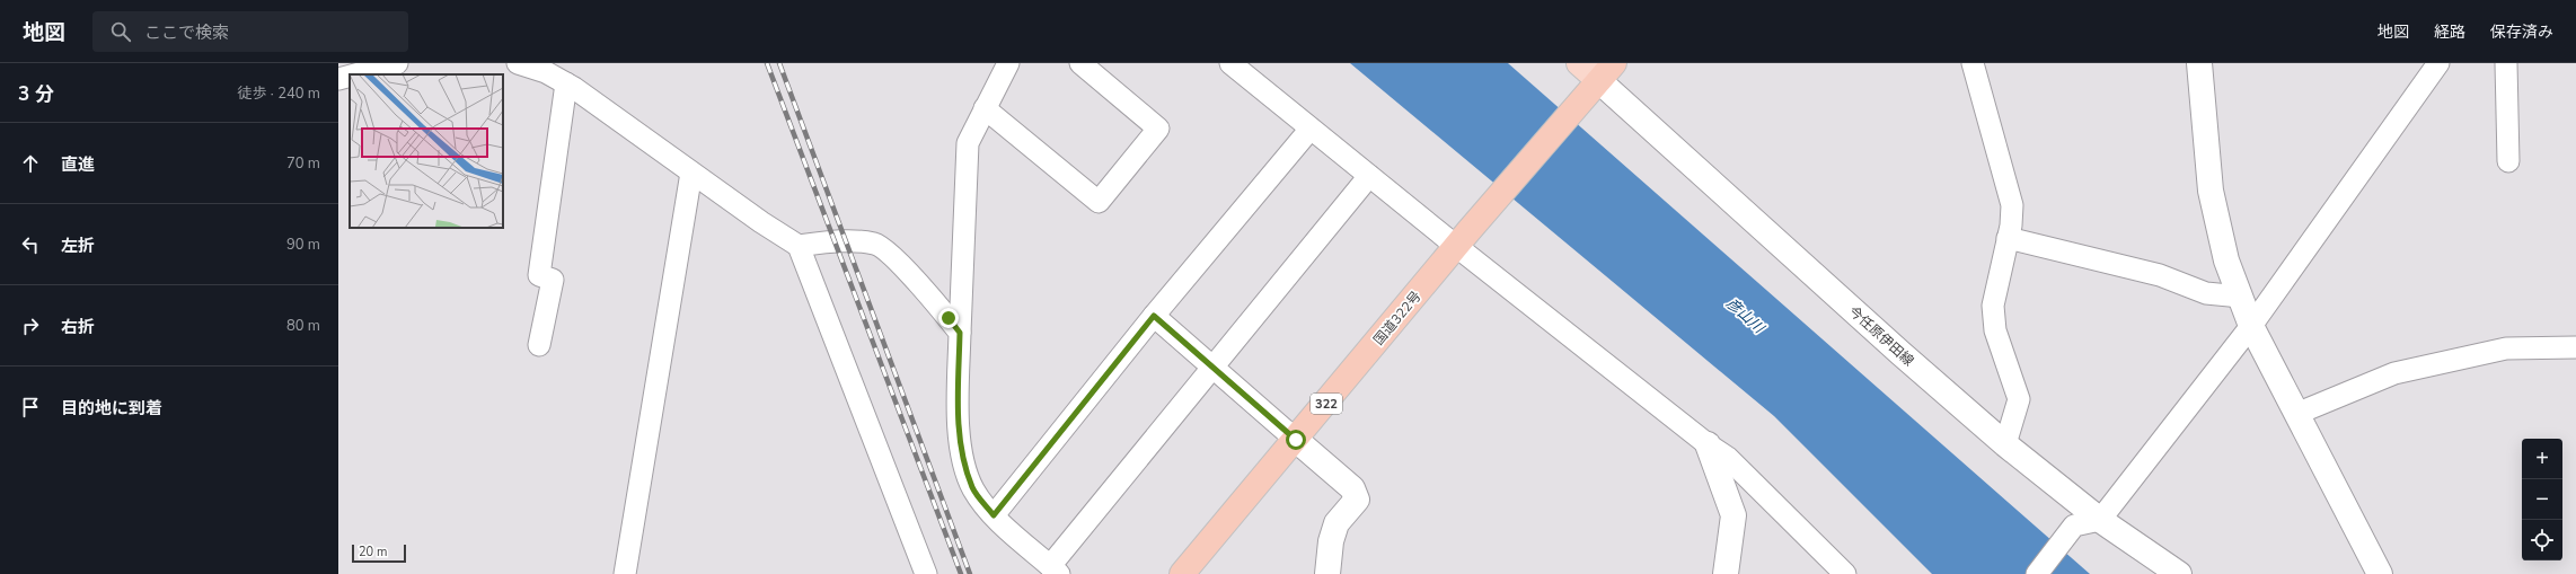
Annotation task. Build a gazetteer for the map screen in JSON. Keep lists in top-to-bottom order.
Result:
{
  "streets": {
    "highway": ["国道322号", "322"],
    "street": ["今任原伊田線"]
  },
  "crossings": [
    ["国道322号", "今任原伊田線"]
  ],
  "water": ["彦山川"],
  "scale_bar": "20 m",
  "page": {
    "header": "地図",
    "search": "ここで検索",
    "nav": ["地図", "経路", "保存済み"],
    "heading": ["3 分", "徒歩 · 240 m"],
    "list": [
      ["直進", "70 m"],
      ["左折", "90 m"],
      ["右折", "80 m"],
      "目的地に到着"
    ],
    "map_buttons": ["+", "−"],
    "scale": "20 m"
  }
}
